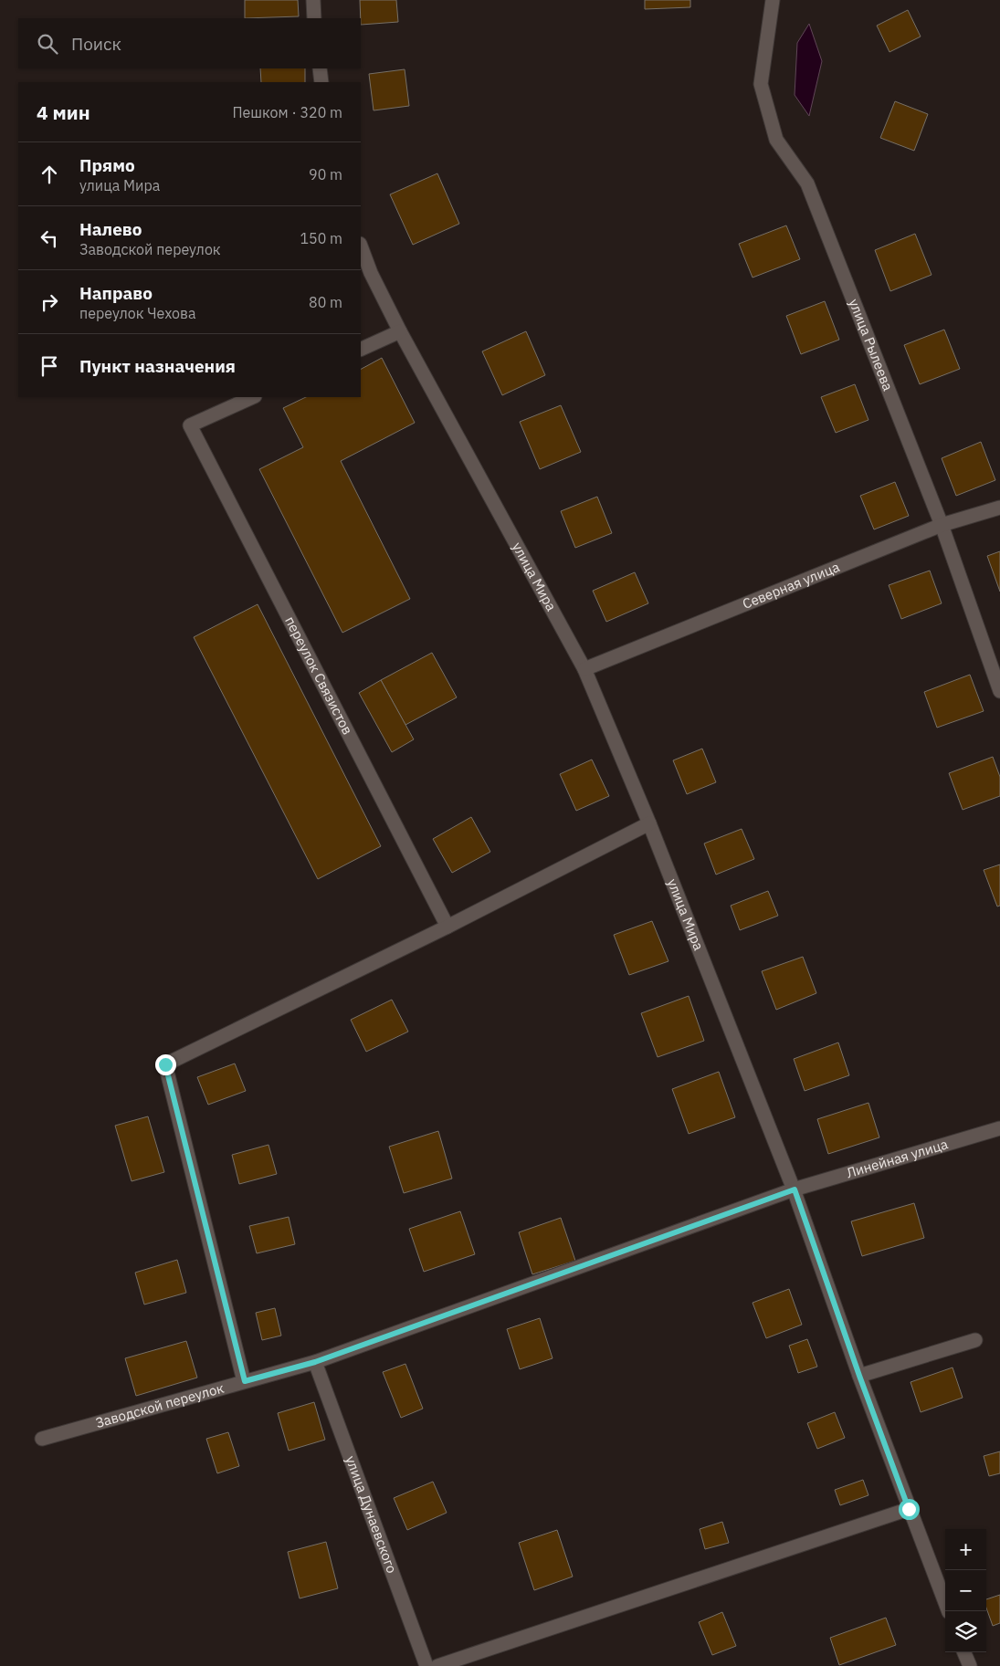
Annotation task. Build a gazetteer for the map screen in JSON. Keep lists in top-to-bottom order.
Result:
{
  "streets": {
    "street": [
      "улица Рылеева",
      "улица Мира",
      "Северная улица",
      "переулок Связистов",
      "Линейная улица",
      "Заводской переулок",
      "улица Дунаевского"
    ]
  },
  "crossings": [
    ["улица Рылеева", "Северная улица"],
    ["улица Мира", "Северная улица"],
    ["улица Мира", "Линейная улица"],
    ["улица Мира", "Заводской переулок"],
    ["Линейная улица", "Заводской переулок"],
    ["Заводской переулок", "улица Дунаевского"]
  ],
  "page": {
    "search": "Поиск",
    "heading": ["4 мин", "Пешком · 320 m"],
    "list": [
      ["Прямо", "улица Мира", "90 m"],
      ["Налево", "Заводской переулок", "150 m"],
      ["Направо", "переулок Чехова", "80 m"],
      "Пункт назначения"
    ],
    "map_buttons": ["+", "−"]
  }
}
